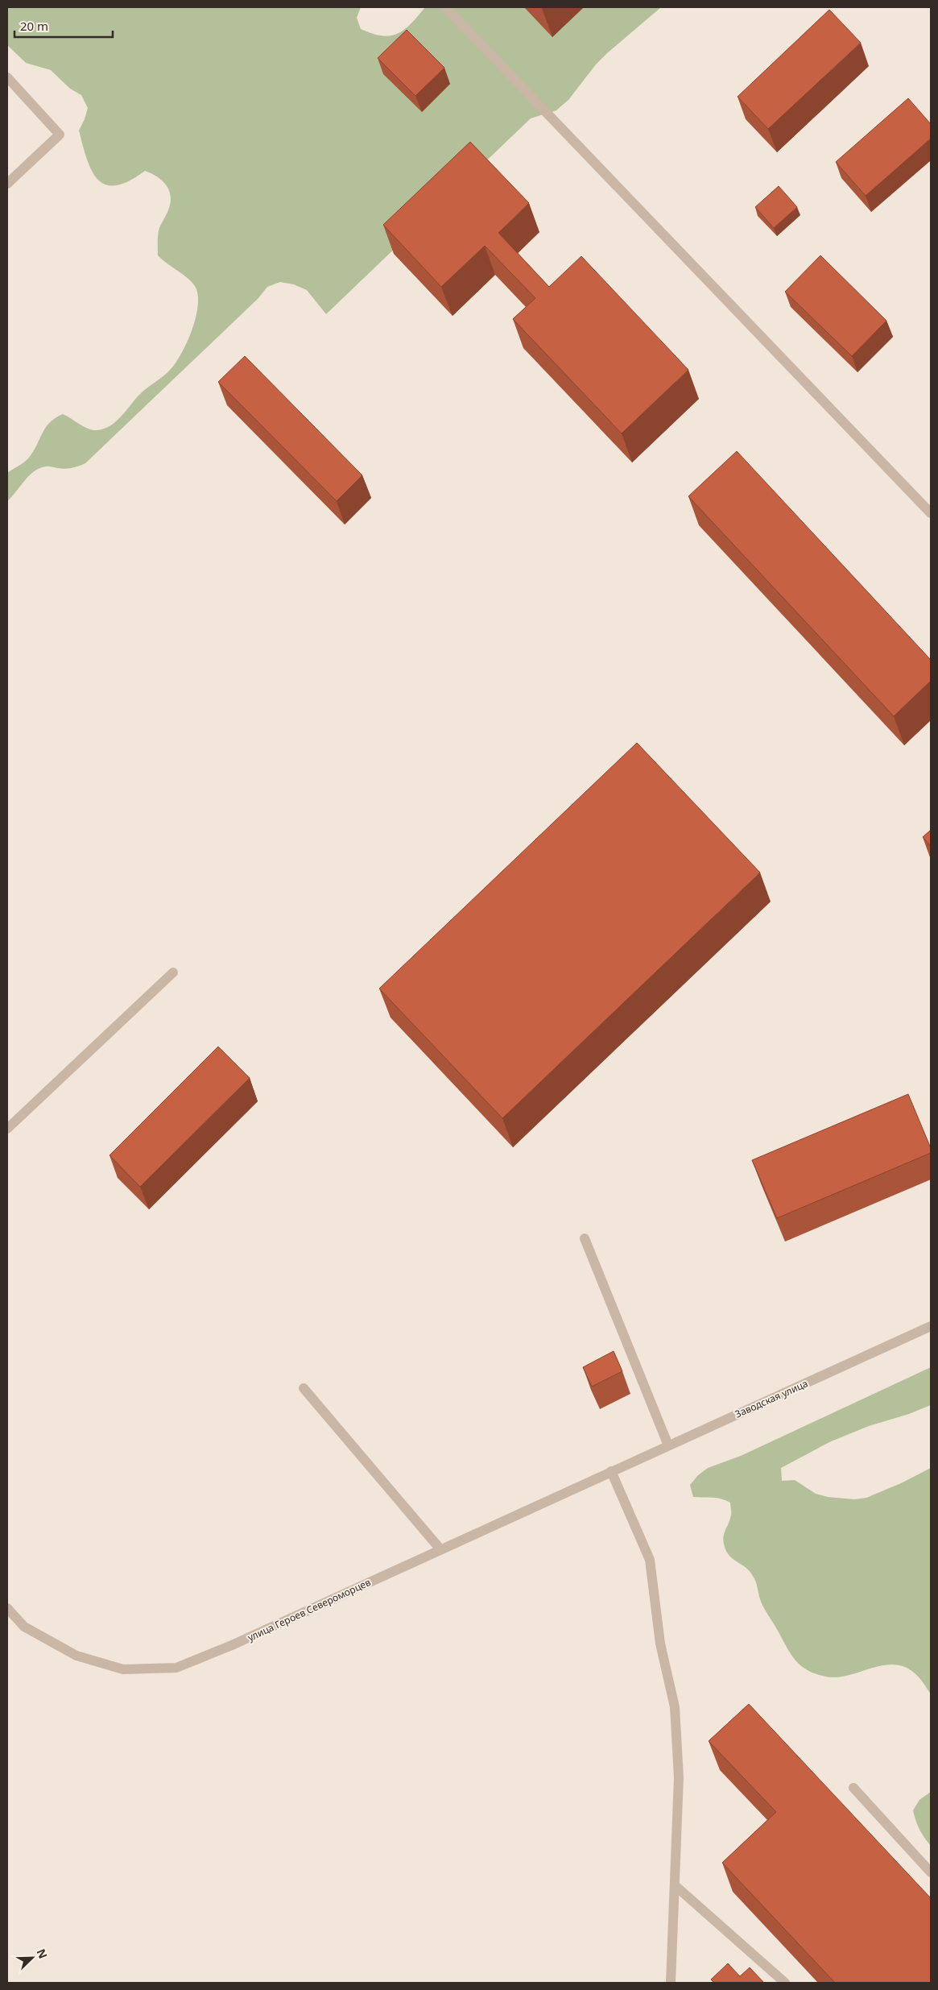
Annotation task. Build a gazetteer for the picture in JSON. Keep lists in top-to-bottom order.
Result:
{
  "streets": {
    "street": ["Заводская улица", "улица Героев Североморцев"]
  },
  "crossings": [
    ["Заводская улица", "улица Героев Североморцев"]
  ],
  "scale_bar": "20 m",
  "north": "top right"
}
